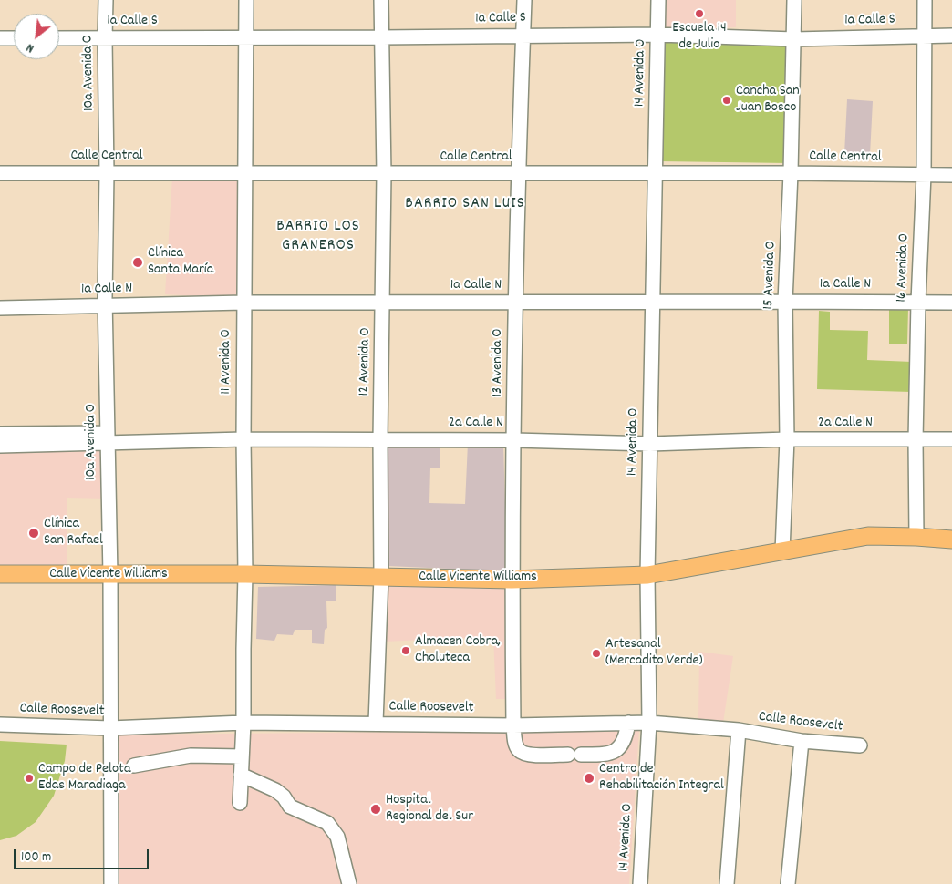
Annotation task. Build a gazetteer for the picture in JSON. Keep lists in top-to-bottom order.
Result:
{
  "streets": {
    "main road": ["Calle Vicente Williams"],
    "street": [
      "1a Calle S",
      "10a Avenida O",
      "14 Avenida O",
      "Calle Central",
      "16 Avenida O",
      "15 Avenida O",
      "1a Calle N",
      "11 Avenida O",
      "12 Avenida O",
      "13 Avenida O",
      "2a Calle N",
      "Calle Roosevelt"
    ]
  },
  "crossings": [
    ["1a Calle S", "10a Avenida O"],
    ["1a Calle S", "14 Avenida O"],
    ["1a Calle S", "16 Avenida O"],
    ["1a Calle S", "15 Avenida O"],
    ["1a Calle S", "11 Avenida O"],
    ["1a Calle S", "12 Avenida O"],
    ["1a Calle S", "13 Avenida O"],
    ["10a Avenida O", "Calle Central"],
    ["10a Avenida O", "1a Calle N"],
    ["10a Avenida O", "2a Calle N"],
    ["10a Avenida O", "Calle Vicente Williams"],
    ["10a Avenida O", "Calle Roosevelt"],
    ["14 Avenida O", "Calle Central"],
    ["14 Avenida O", "1a Calle N"],
    ["14 Avenida O", "2a Calle N"],
    ["14 Avenida O", "Calle Vicente Williams"],
    ["14 Avenida O", "Calle Roosevelt"],
    ["Calle Central", "16 Avenida O"],
    ["Calle Central", "15 Avenida O"],
    ["Calle Central", "11 Avenida O"],
    ["Calle Central", "12 Avenida O"],
    ["Calle Central", "13 Avenida O"],
    ["16 Avenida O", "1a Calle N"],
    ["16 Avenida O", "2a Calle N"],
    ["16 Avenida O", "Calle Vicente Williams"],
    ["15 Avenida O", "1a Calle N"],
    ["15 Avenida O", "2a Calle N"],
    ["15 Avenida O", "Calle Vicente Williams"],
    ["1a Calle N", "11 Avenida O"],
    ["1a Calle N", "12 Avenida O"],
    ["1a Calle N", "13 Avenida O"],
    ["11 Avenida O", "2a Calle N"],
    ["11 Avenida O", "Calle Vicente Williams"],
    ["11 Avenida O", "Calle Roosevelt"],
    ["12 Avenida O", "2a Calle N"],
    ["12 Avenida O", "Calle Vicente Williams"],
    ["12 Avenida O", "Calle Roosevelt"],
    ["13 Avenida O", "2a Calle N"],
    ["13 Avenida O", "Calle Vicente Williams"],
    ["13 Avenida O", "Calle Roosevelt"]
  ],
  "districts": ["BARRIO SAN LUIS", "BARRIO LOS GRANEROS"],
  "places": [
    "Escuela 14 de Julio",
    "Cancha San Juan Bosco",
    "Clínica Santa María",
    "Clínica San Rafael",
    "Almacen Cobra, Choluteca",
    "Artesanal (Mercadito Verde)",
    "Campo de Pelota Edas Maradiaga",
    "Centro de Rehabilitación Integral",
    "Hospital Regional del Sur"
  ],
  "scale_bar": "100 m",
  "north": "bottom left"
}
